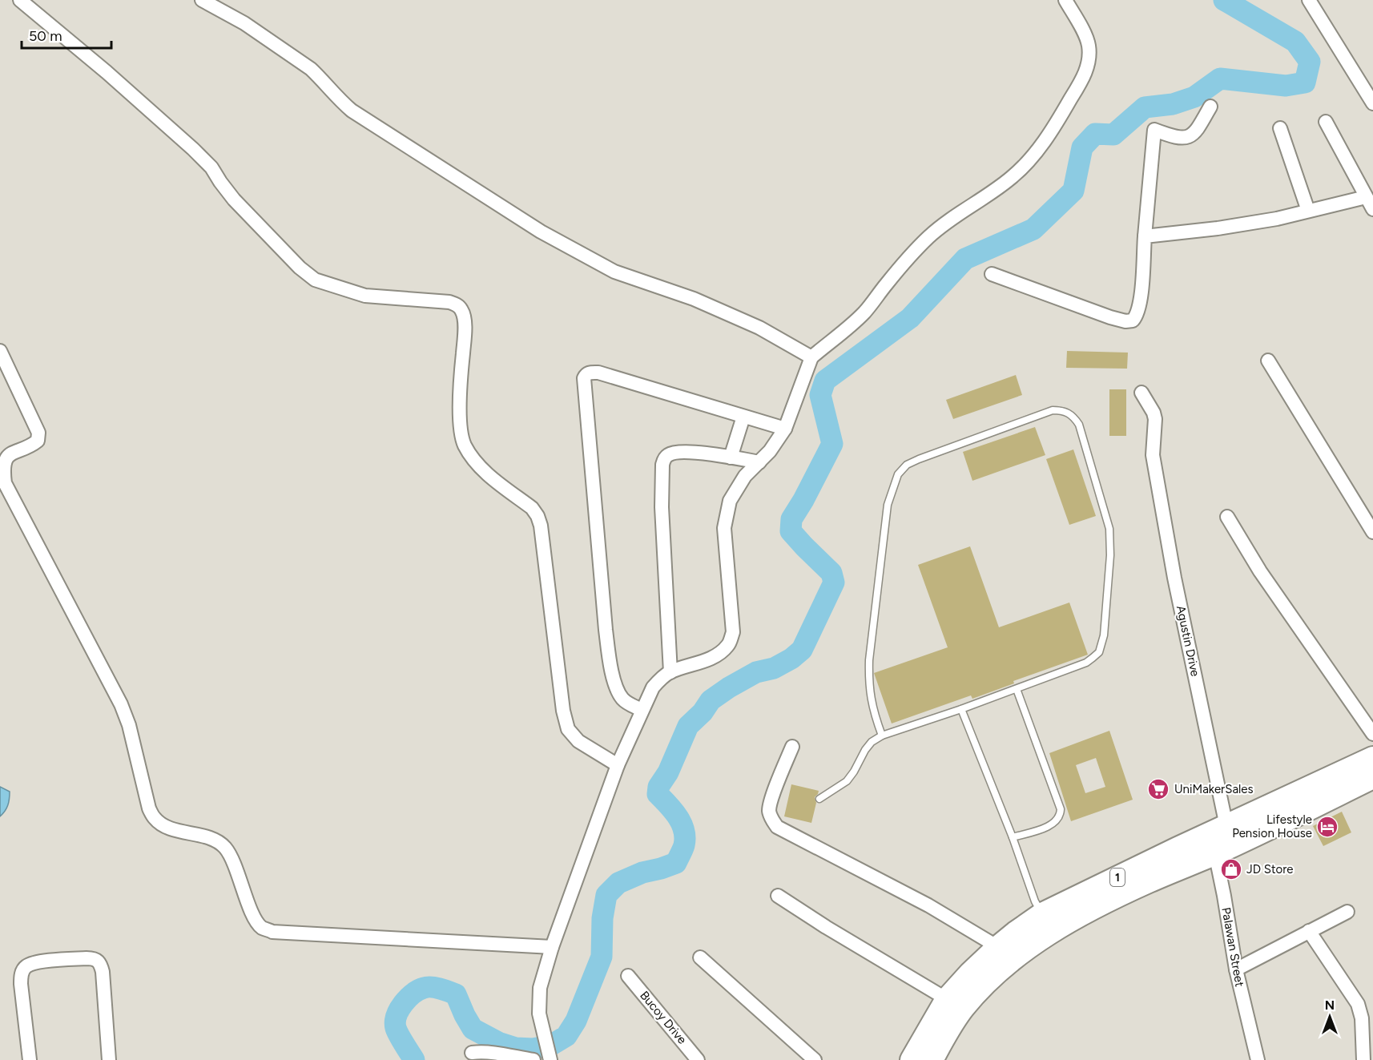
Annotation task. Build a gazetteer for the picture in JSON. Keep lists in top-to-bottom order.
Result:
{
  "streets": {
    "highway": ["1"],
    "street": ["Agustin Drive", "Palawan Street", "Bucoy Drive"]
  },
  "crossings": [
    ["Agustin Drive", "1"],
    ["Agustin Drive", "Palawan Street"],
    ["1", "Palawan Street"]
  ],
  "places": {
    "supermarket": ["UniMakerSales"],
    "hotel": ["Lifestyle Pension House"],
    "shop": ["JD Store"]
  },
  "scale_bar": "50 m",
  "north": "top"
}
